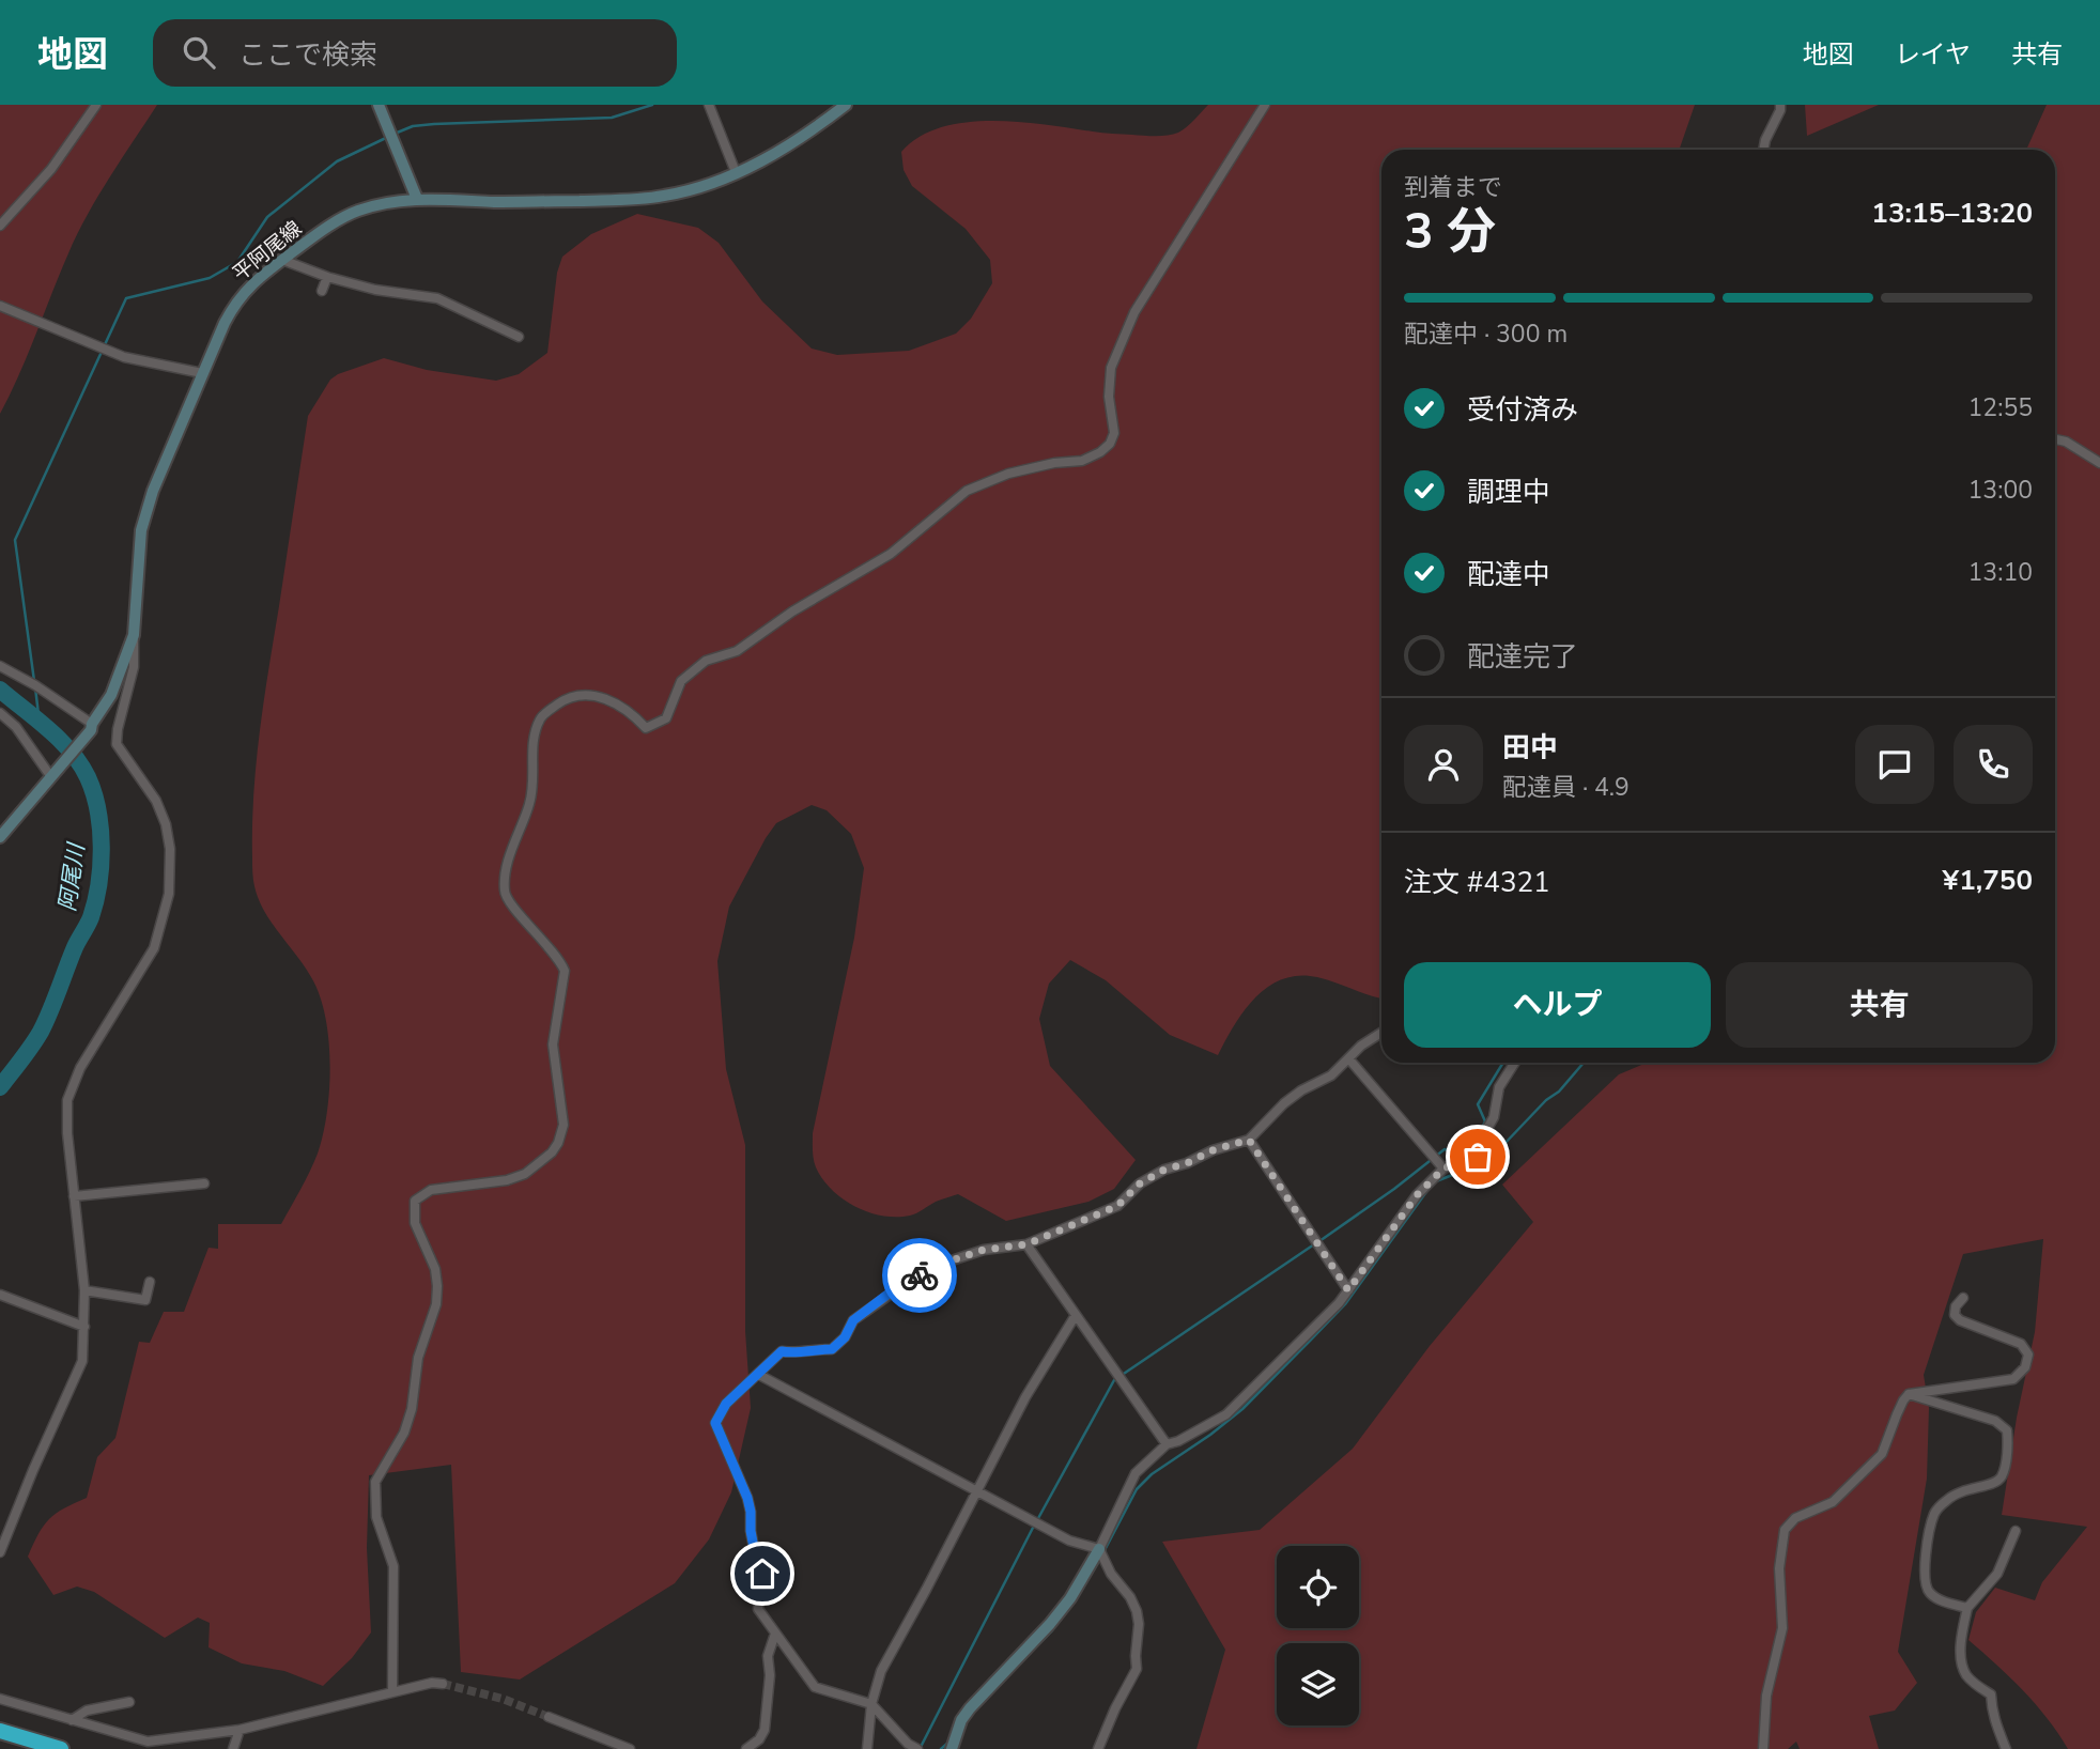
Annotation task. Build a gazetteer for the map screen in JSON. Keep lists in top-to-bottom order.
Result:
{
  "streets": {
    "main road": ["平阿尾線"]
  },
  "water": ["阿尾川"],
  "page": {
    "header": "地図",
    "search": "ここで検索",
    "nav": ["地図", "レイヤ", "共有"],
    "heading": ["3 分", "到着まで", "13:15–13:20"],
    "panel": [
      "田中",
      "配達員 · 4.9",
      "注文 #4321",
      "¥1,750"
    ],
    "bar": "配達中 · 300 m",
    "list": [
      ["受付済み", "12:55"],
      ["調理中", "13:00"],
      ["配達中", "13:10"],
      "配達完了"
    ],
    "buttons": ["ヘルプ", "共有"]
  }
}
